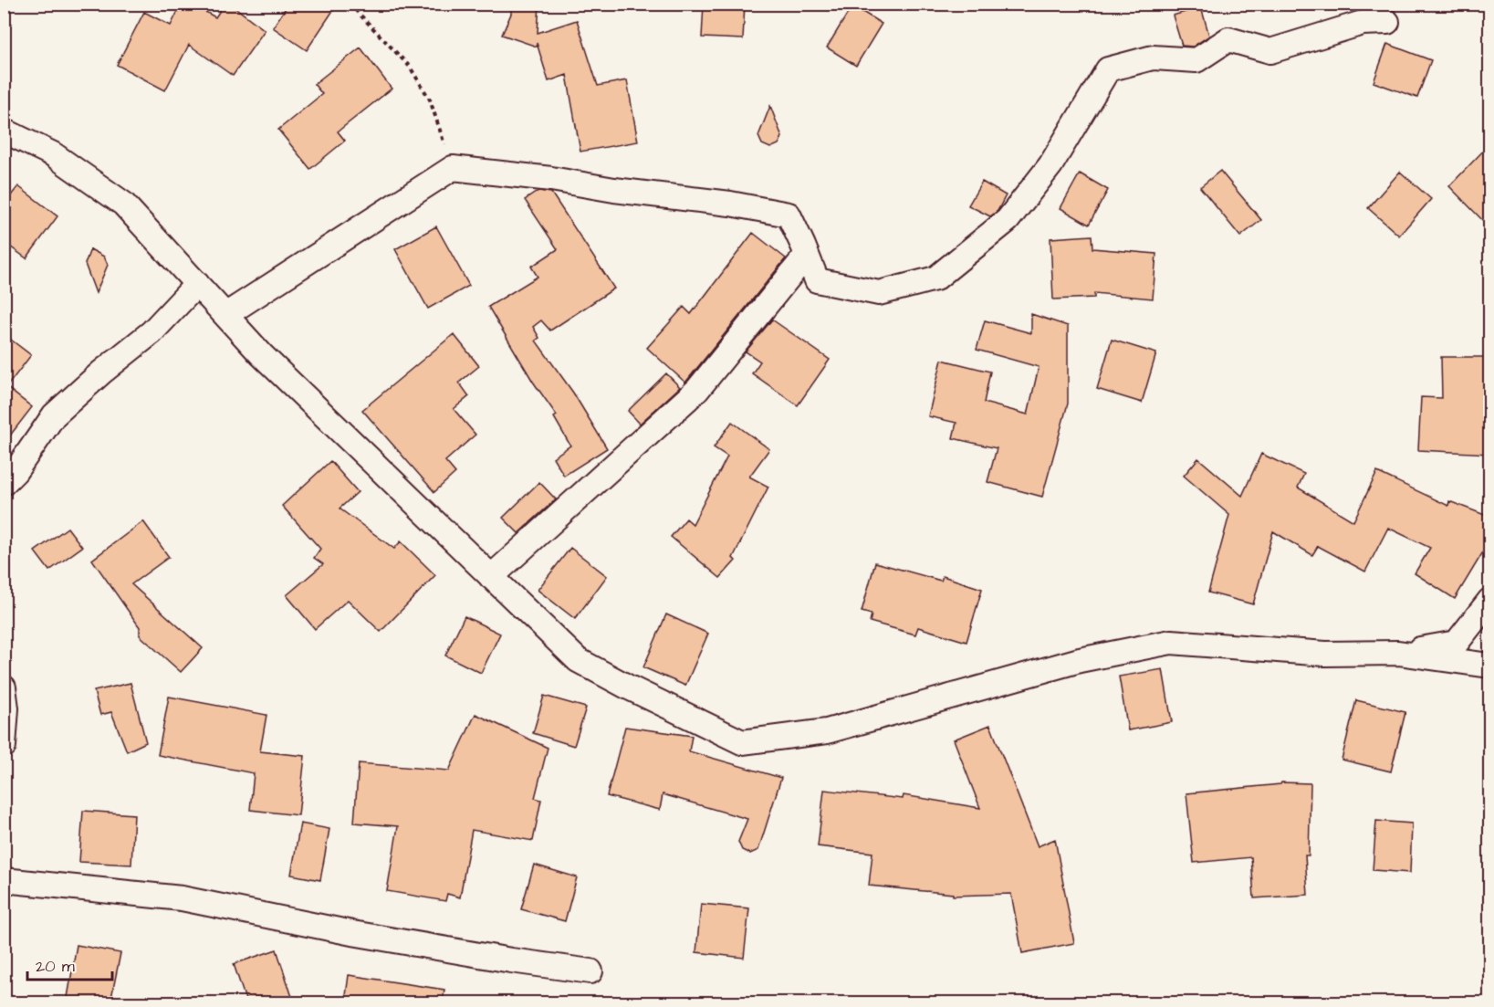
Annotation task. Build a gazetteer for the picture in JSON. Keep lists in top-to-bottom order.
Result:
{
  "scale_bar": "20 m"
}
